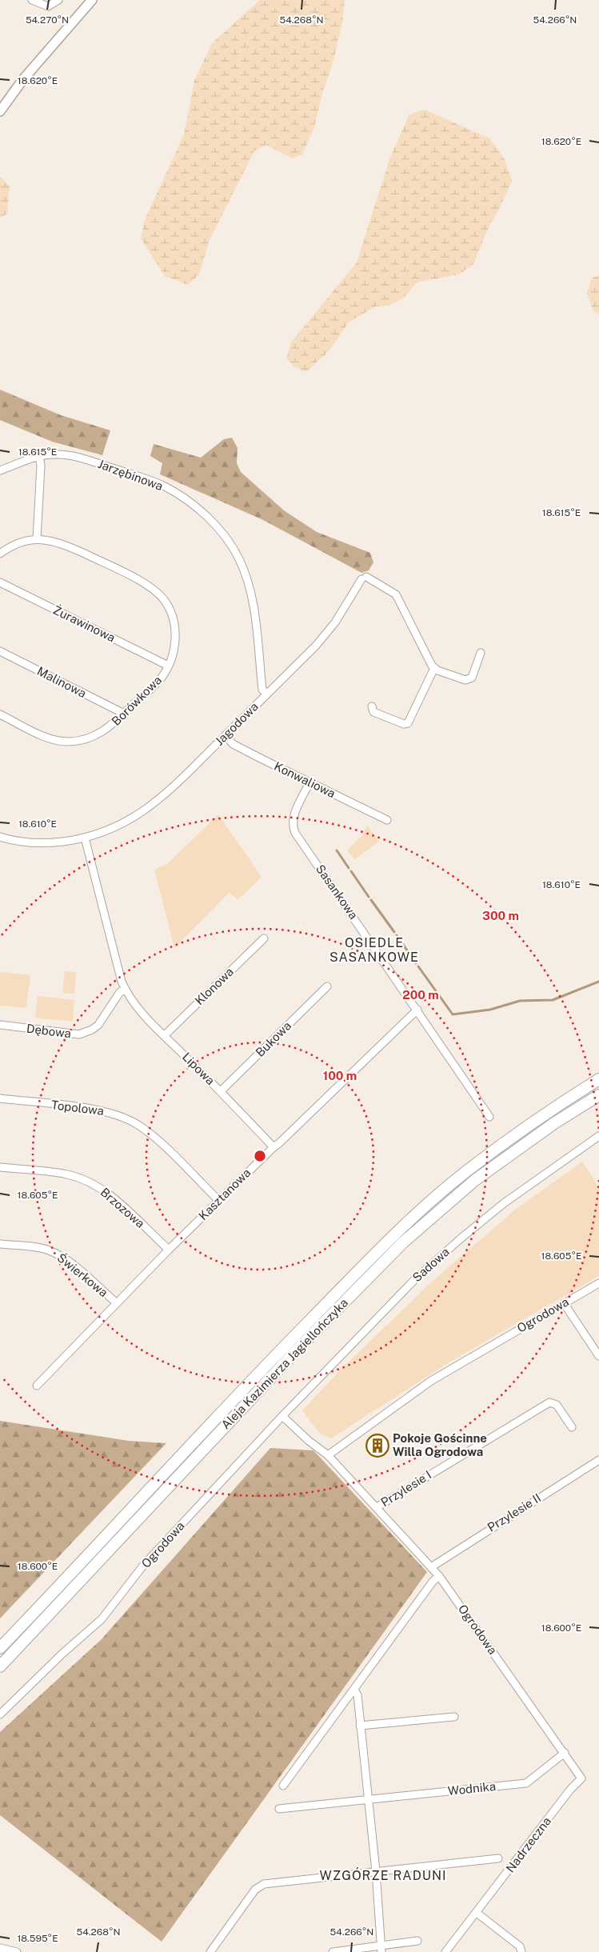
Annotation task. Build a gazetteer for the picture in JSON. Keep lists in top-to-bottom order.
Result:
{
  "streets": {
    "highway": ["Aleja Kazimierza Jagiellończyka"],
    "street": [
      "Jarzębinowa",
      "Żurawinowa",
      "Malinowa",
      "Borówkowa",
      "Jagodowa",
      "Konwaliowa",
      "Sasankowa",
      "Klonowa",
      "Dębowa",
      "Bukowa",
      "Lipowa",
      "Topolowa",
      "Kasztanowa",
      "Brzozowa",
      "Sadowa",
      "Świerkowa",
      "Ogrodowa",
      "Przylesie I",
      "Przylesie II",
      "Wodnika",
      "Nadrzeczna"
    ]
  },
  "crossings": [
    ["Jarzębinowa", "Jagodowa"],
    ["Żurawinowa", "Borówkowa"],
    ["Malinowa", "Borówkowa"],
    ["Jagodowa", "Konwaliowa"],
    ["Jagodowa", "Lipowa"],
    ["Konwaliowa", "Sasankowa"],
    ["Sasankowa", "Kasztanowa"],
    ["Klonowa", "Lipowa"],
    ["Dębowa", "Lipowa"],
    ["Bukowa", "Lipowa"],
    ["Lipowa", "Kasztanowa"],
    ["Topolowa", "Kasztanowa"],
    ["Kasztanowa", "Brzozowa"],
    ["Kasztanowa", "Świerkowa"],
    ["Sadowa", "Ogrodowa"],
    ["Ogrodowa", "Przylesie I"],
    ["Ogrodowa", "Przylesie II"],
    ["Ogrodowa", "Wodnika"],
    ["Ogrodowa", "Nadrzeczna"]
  ],
  "districts": ["OSIEDLE SASANKOWE", "WZGÓRZE RADUNI"],
  "places": {
    "building": ["Pokoje Gościnne Willa Ogrodowa"]
  },
  "coordinates": [
    "54.270°N",
    "54.268°N",
    "54.266°N",
    "18.620°E",
    "18.615°E",
    "18.610°E",
    "18.605°E",
    "18.600°E",
    "18.595°E"
  ],
  "rings": ["300 m", "200 m", "100 m"]
}
